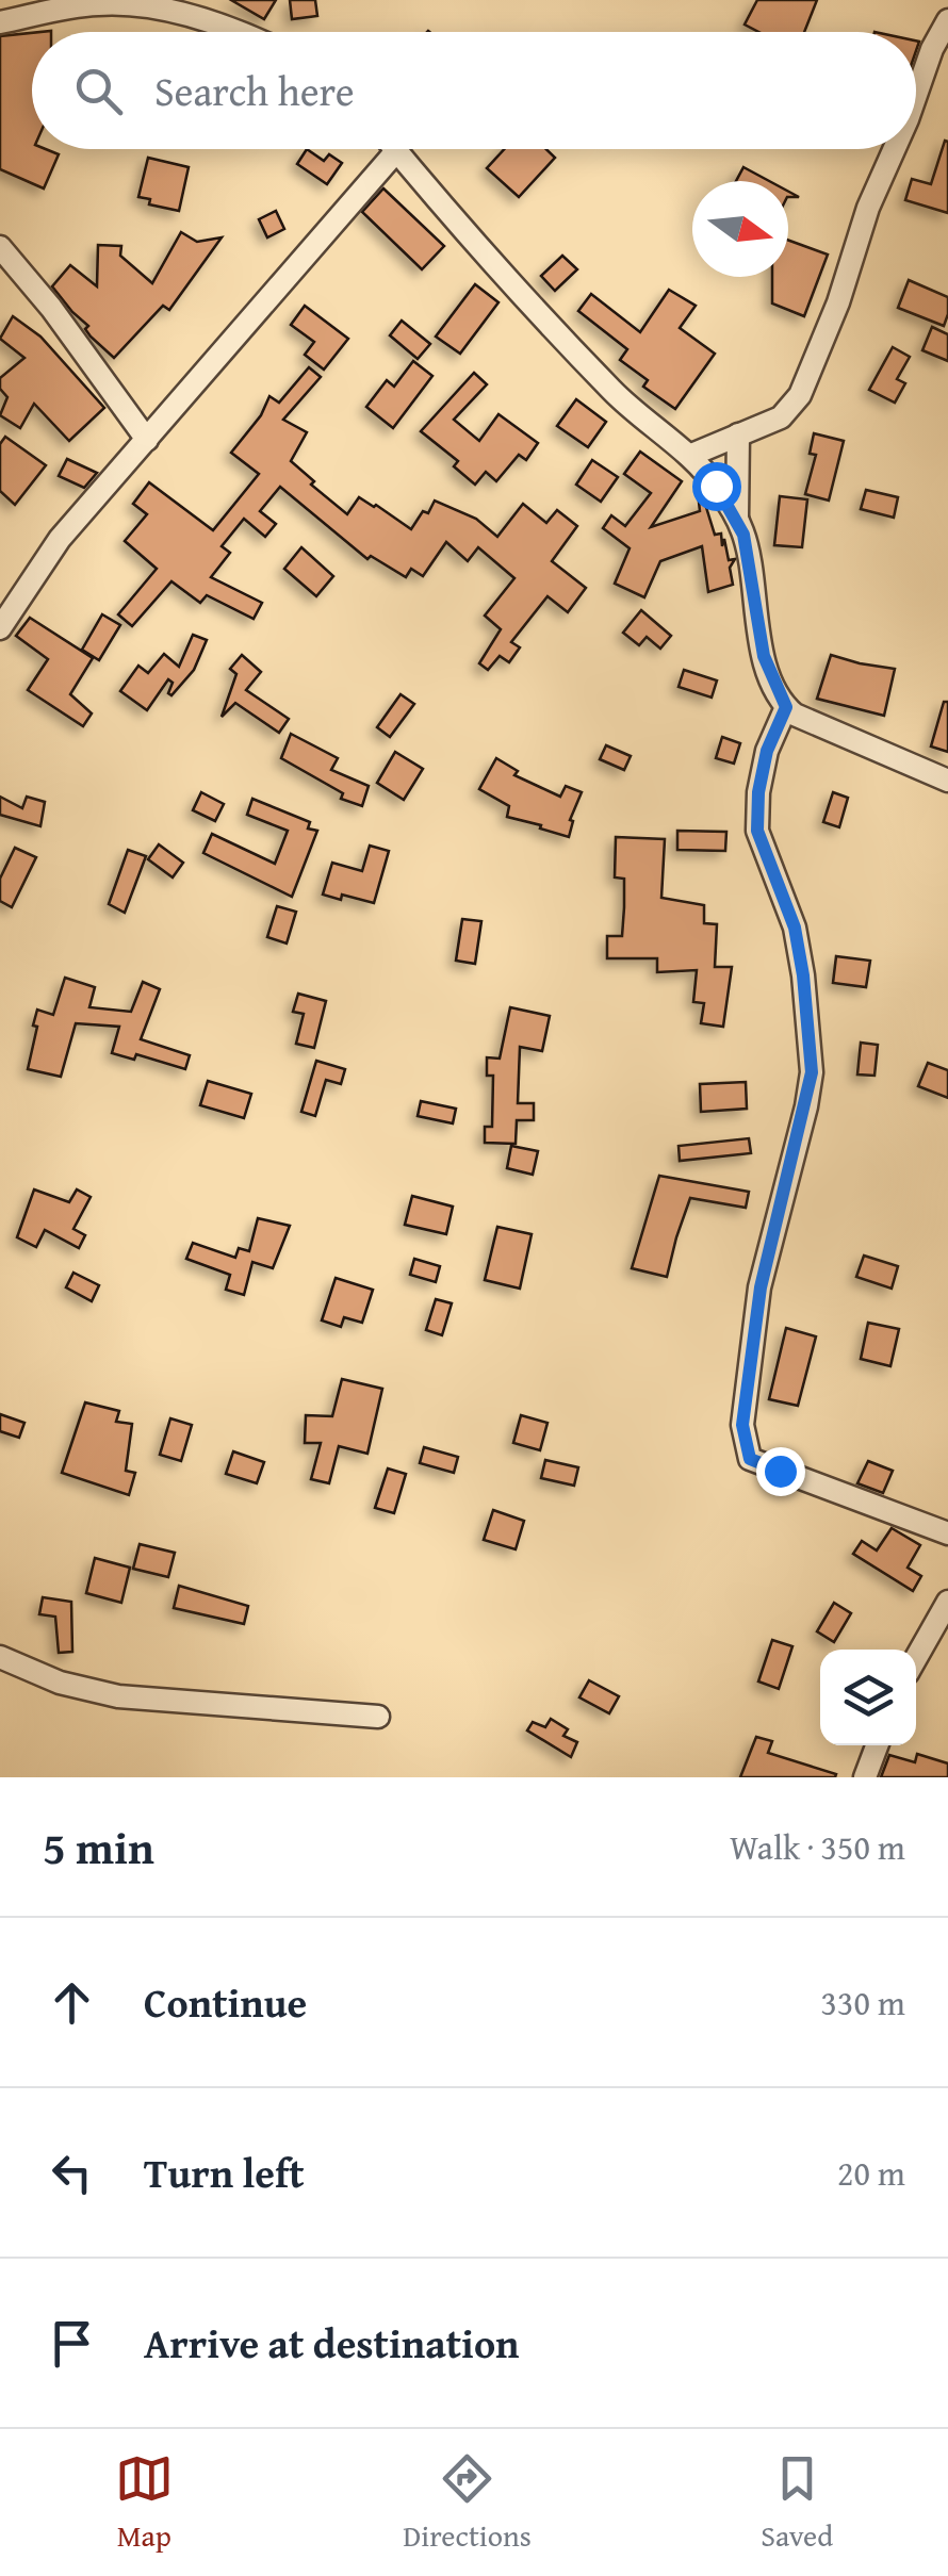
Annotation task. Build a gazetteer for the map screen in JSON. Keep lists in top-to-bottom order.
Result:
{
  "north": "right",
  "page": {
    "search": "Search here",
    "heading": ["5 min", "Walk · 350 m"],
    "list": [
      ["Continue", "330 m"],
      ["Turn left", "20 m"],
      "Arrive at destination"
    ],
    "nav": ["Map", "Directions", "Saved"]
  }
}
